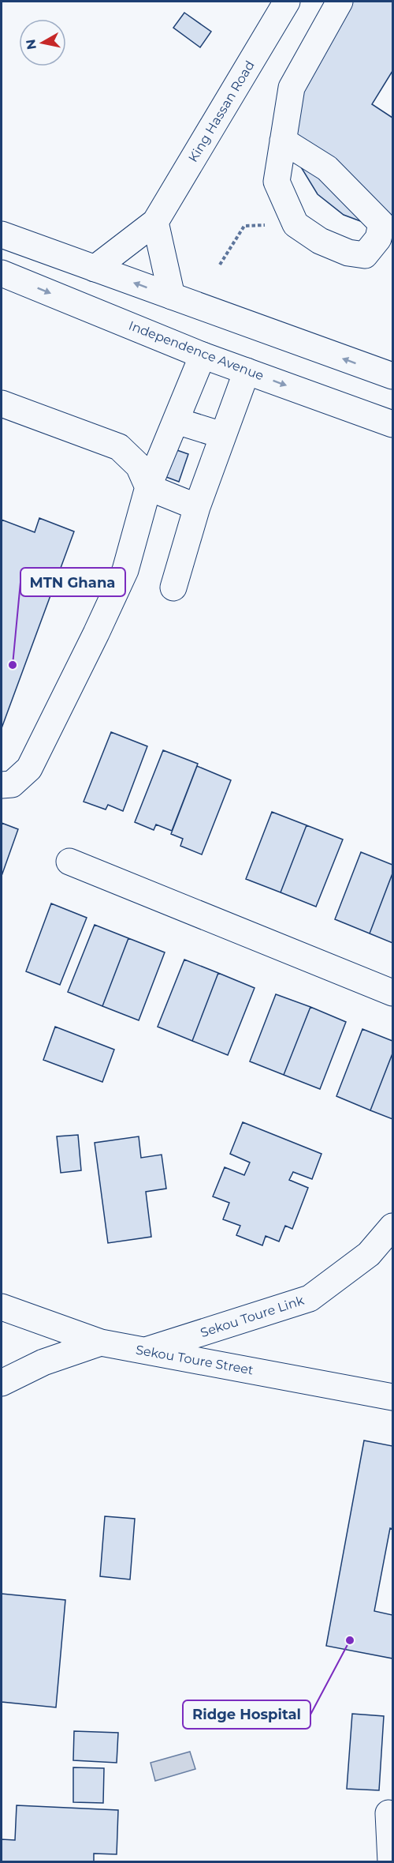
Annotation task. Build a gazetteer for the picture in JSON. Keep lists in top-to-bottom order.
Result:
{
  "streets": {
    "street": [
      "King Hassan Road",
      "Independence Avenue",
      "Sekou Toure Link",
      "Sekou Toure Street"
    ]
  },
  "crossings": [
    ["Sekou Toure Link", "Sekou Toure Street"]
  ],
  "places": ["MTN Ghana", "Ridge Hospital"],
  "north": "left"
}
